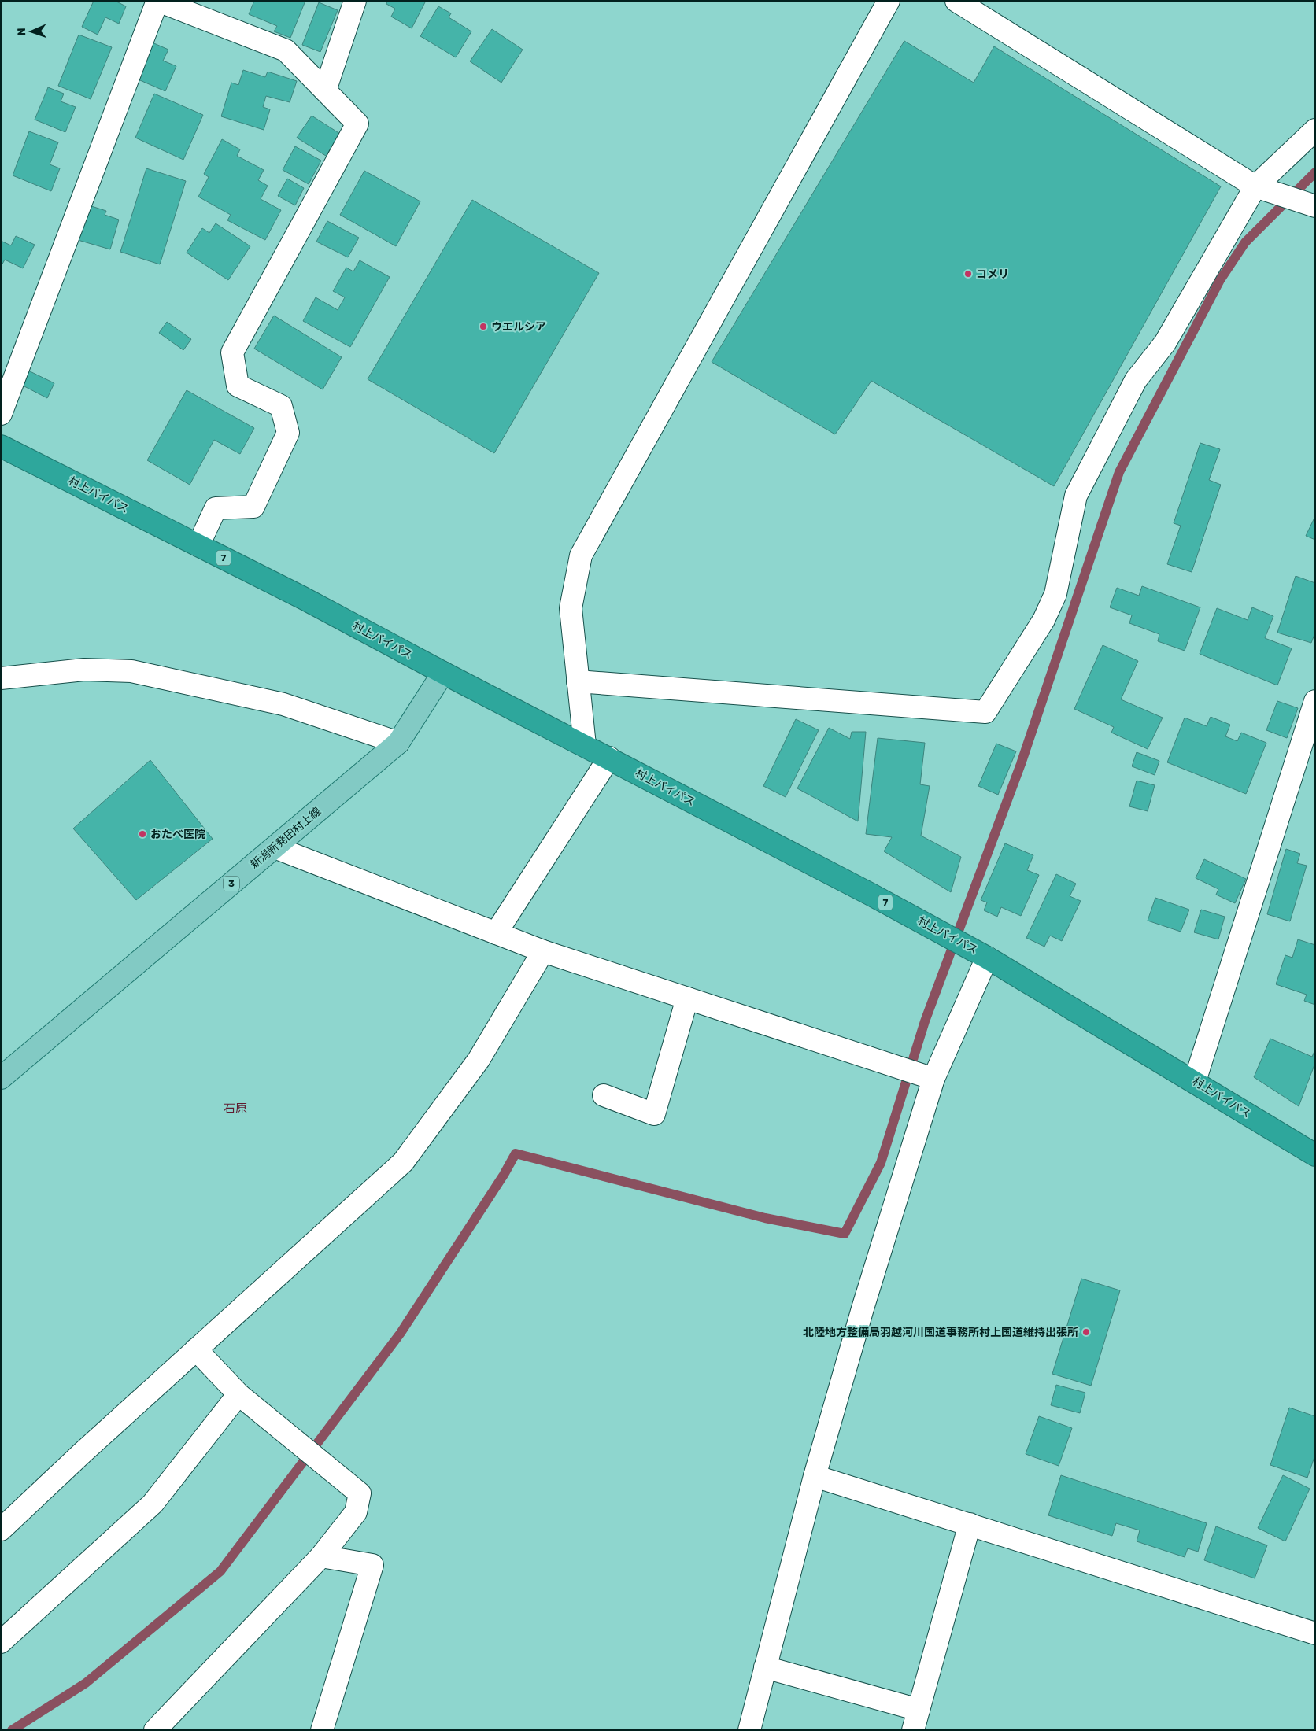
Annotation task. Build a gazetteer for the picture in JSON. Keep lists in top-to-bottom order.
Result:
{
  "streets": {
    "highway": ["村上バイパス", "7"],
    "main road": ["新潟新発田村上線", "3"]
  },
  "crossings": [
    ["村上バイパス", "新潟新発田村上線"]
  ],
  "districts": ["石原"],
  "places": [
    "コメリ",
    "ウエルシア",
    "おたべ医院",
    "北陸地方整備局羽越河川国道事務所村上国道維持出張所"
  ],
  "north": "left"
}
